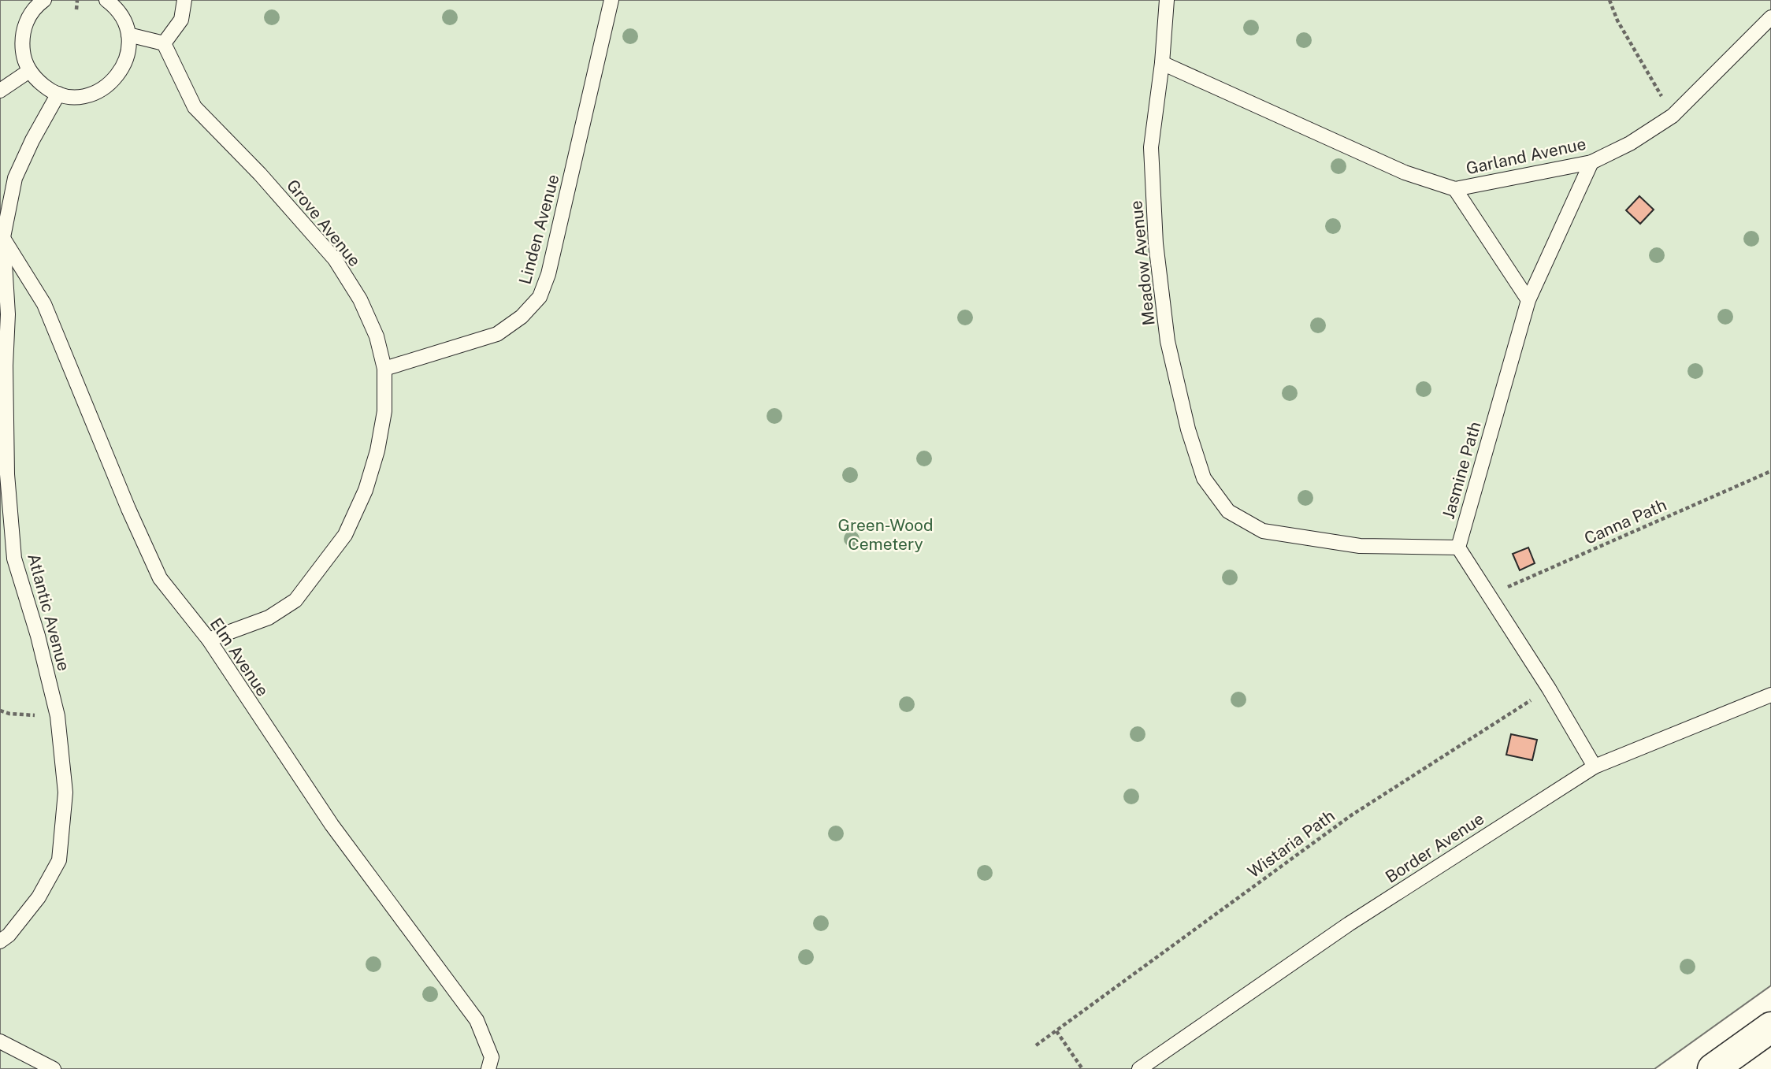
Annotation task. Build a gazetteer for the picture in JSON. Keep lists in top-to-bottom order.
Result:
{
  "streets": {
    "lane": [
      "Garland Avenue",
      "Grove Avenue",
      "Linden Avenue",
      "Meadow Avenue",
      "Jasmine Path",
      "Atlantic Avenue",
      "Elm Avenue",
      "Border Avenue"
    ],
    "path": ["Canna Path", "Wistaria Path"]
  },
  "crossings": [
    ["Garland Avenue", "Meadow Avenue"],
    ["Garland Avenue", "Jasmine Path"],
    ["Grove Avenue", "Linden Avenue"],
    ["Grove Avenue", "Elm Avenue"],
    ["Meadow Avenue", "Jasmine Path"],
    ["Atlantic Avenue", "Elm Avenue"]
  ],
  "parks": ["Green-Wood Cemetery"]
}
